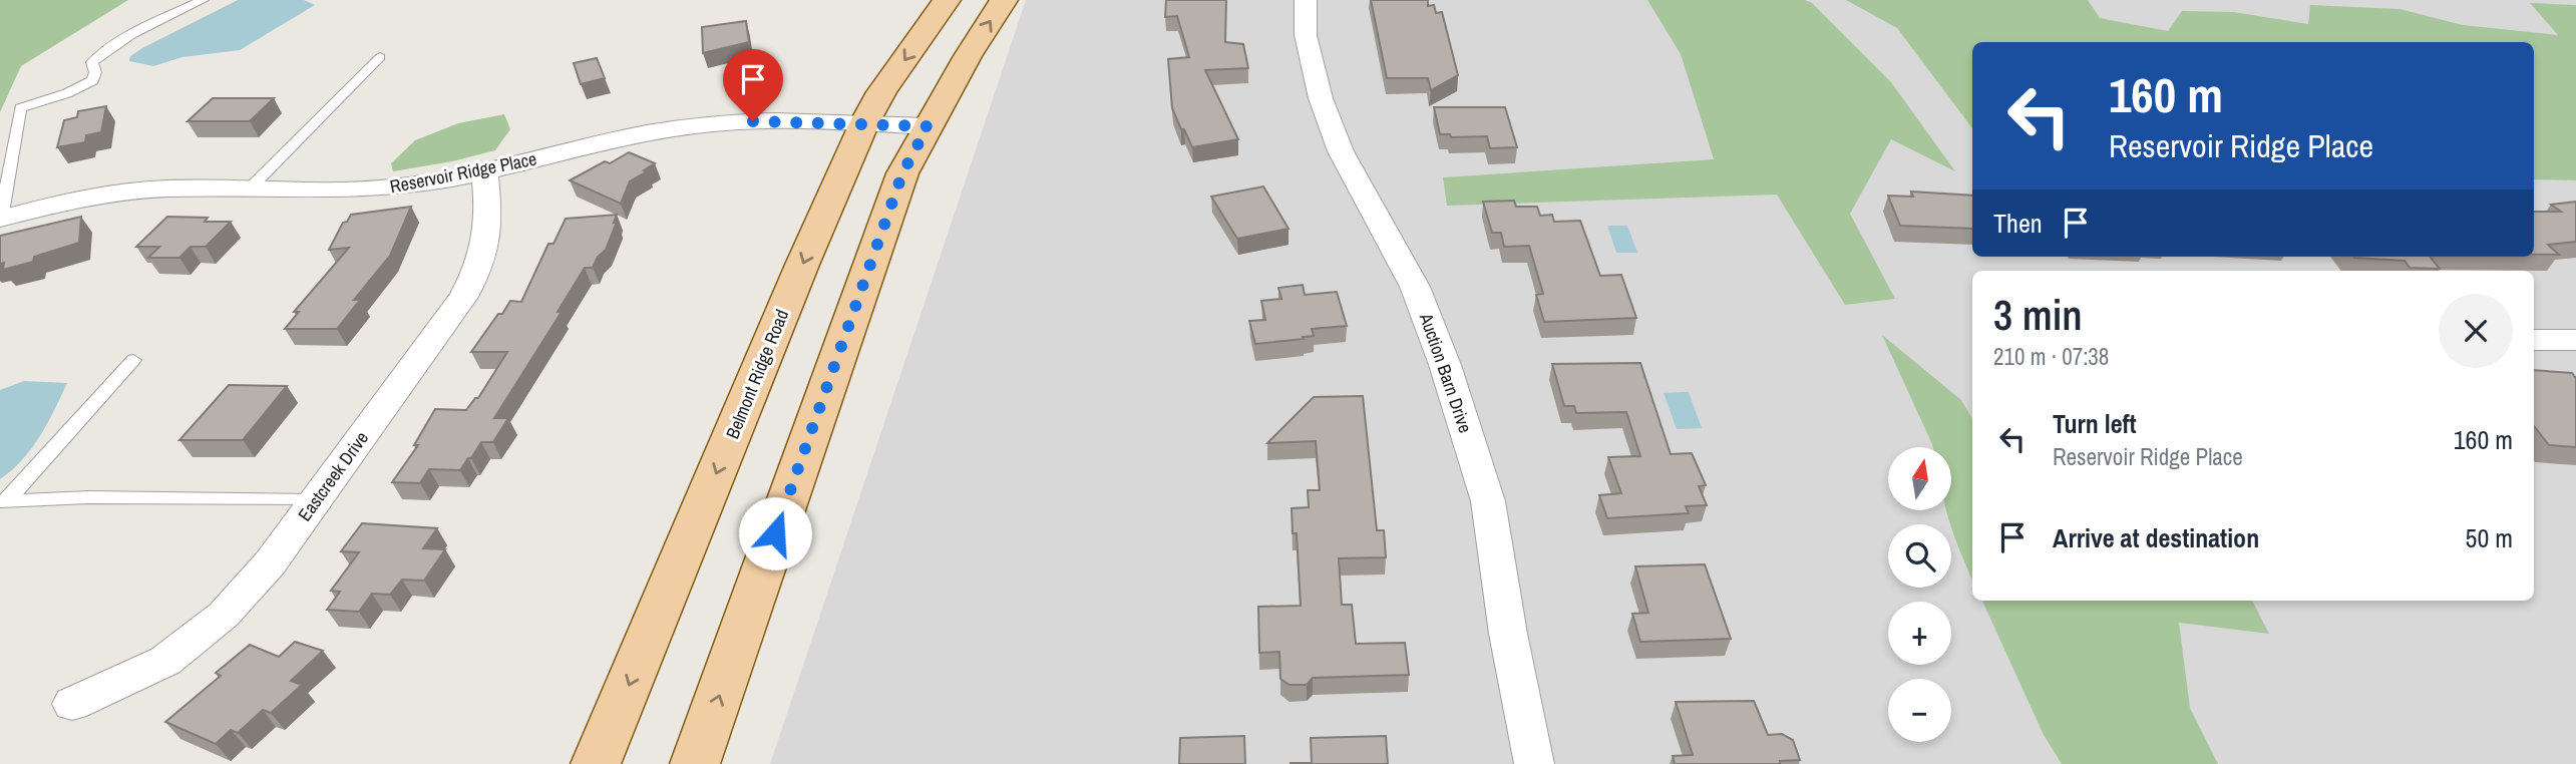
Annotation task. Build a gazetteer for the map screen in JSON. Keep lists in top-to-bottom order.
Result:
{
  "streets": {
    "main road": ["Belmont Ridge Road"],
    "street": ["Reservoir Ridge Place", "Auction Barn Drive", "Eastcreek Drive"]
  },
  "crossings": [
    ["Reservoir Ridge Place", "Belmont Ridge Road"],
    ["Reservoir Ridge Place", "Eastcreek Drive"]
  ],
  "north": "top",
  "page": {
    "turn": ["160 m", "Reservoir Ridge Place"],
    "then": "Then",
    "heading": ["3 min", "210 m · 07:38"],
    "list": [
      {
        "name": "Turn left",
        "note": "Reservoir Ridge Place",
        "value": "160 m"
      },
      {
        "name": "Arrive at destination",
        "value": "50 m"
      }
    ],
    "map_buttons": ["+", "−"]
  }
}
